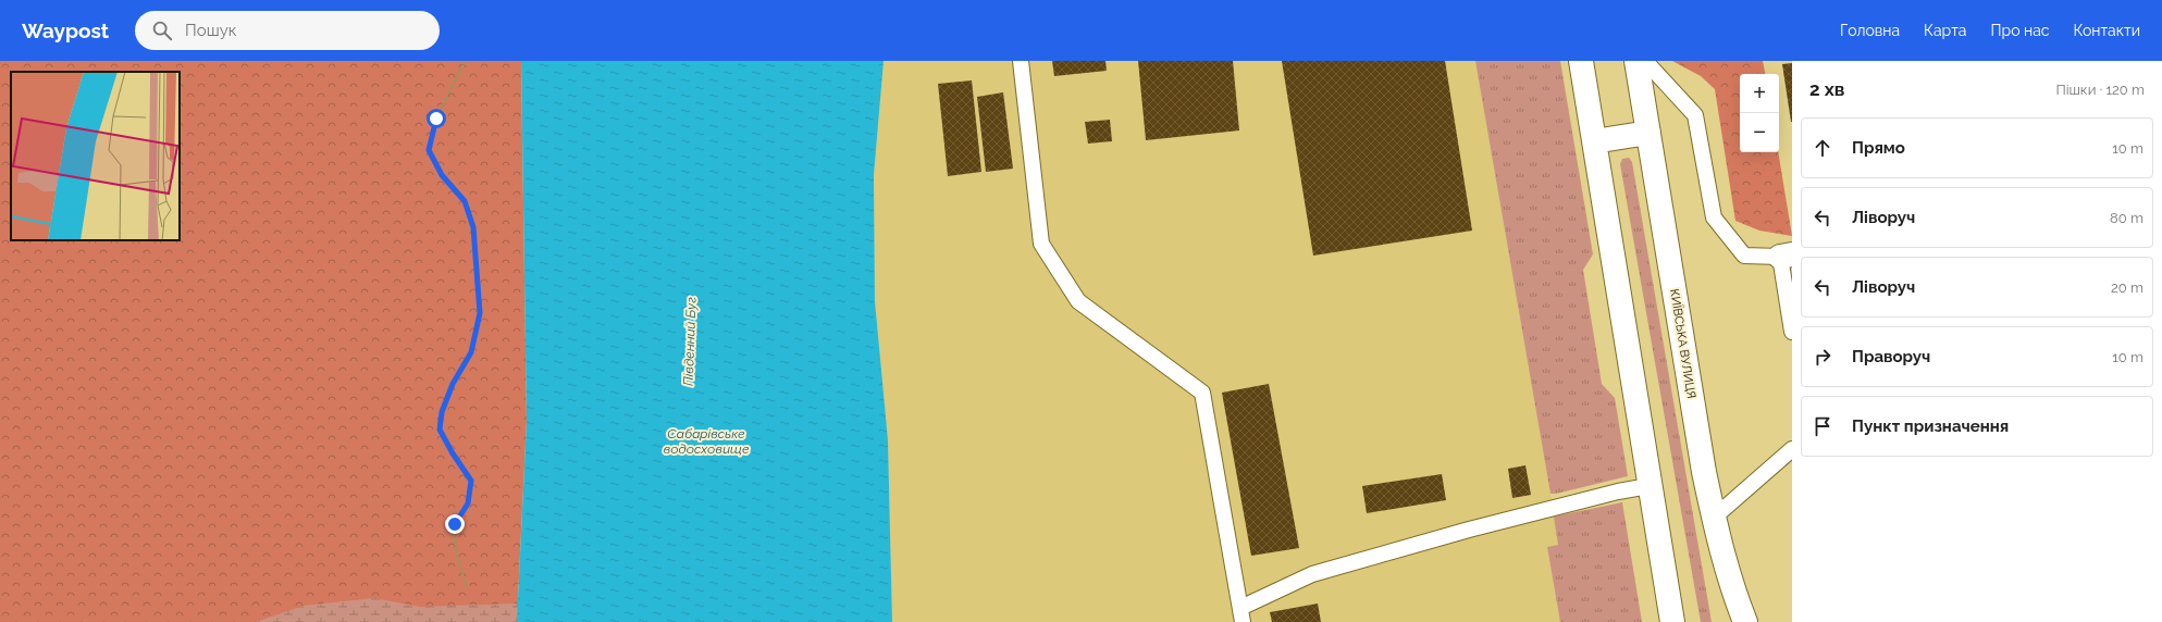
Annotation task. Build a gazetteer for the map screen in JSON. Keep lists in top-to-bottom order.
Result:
{
  "streets": {
    "main road": ["КИЇВСЬКА ВУЛИЦЯ"]
  },
  "water": ["Південний Буг", "Сабарівське водосховище"],
  "page": {
    "header": "Waypost",
    "search": "Пошук",
    "nav": [
      "Головна",
      "Карта",
      "Про нас",
      "Контакти"
    ],
    "heading": ["2 хв", "Пішки · 120 m"],
    "map_buttons": ["+", "−"],
    "list": [
      ["Прямо", "10 m"],
      ["Ліворуч", "80 m"],
      ["Ліворуч", "20 m"],
      ["Праворуч", "10 m"],
      "Пункт призначення"
    ]
  }
}
